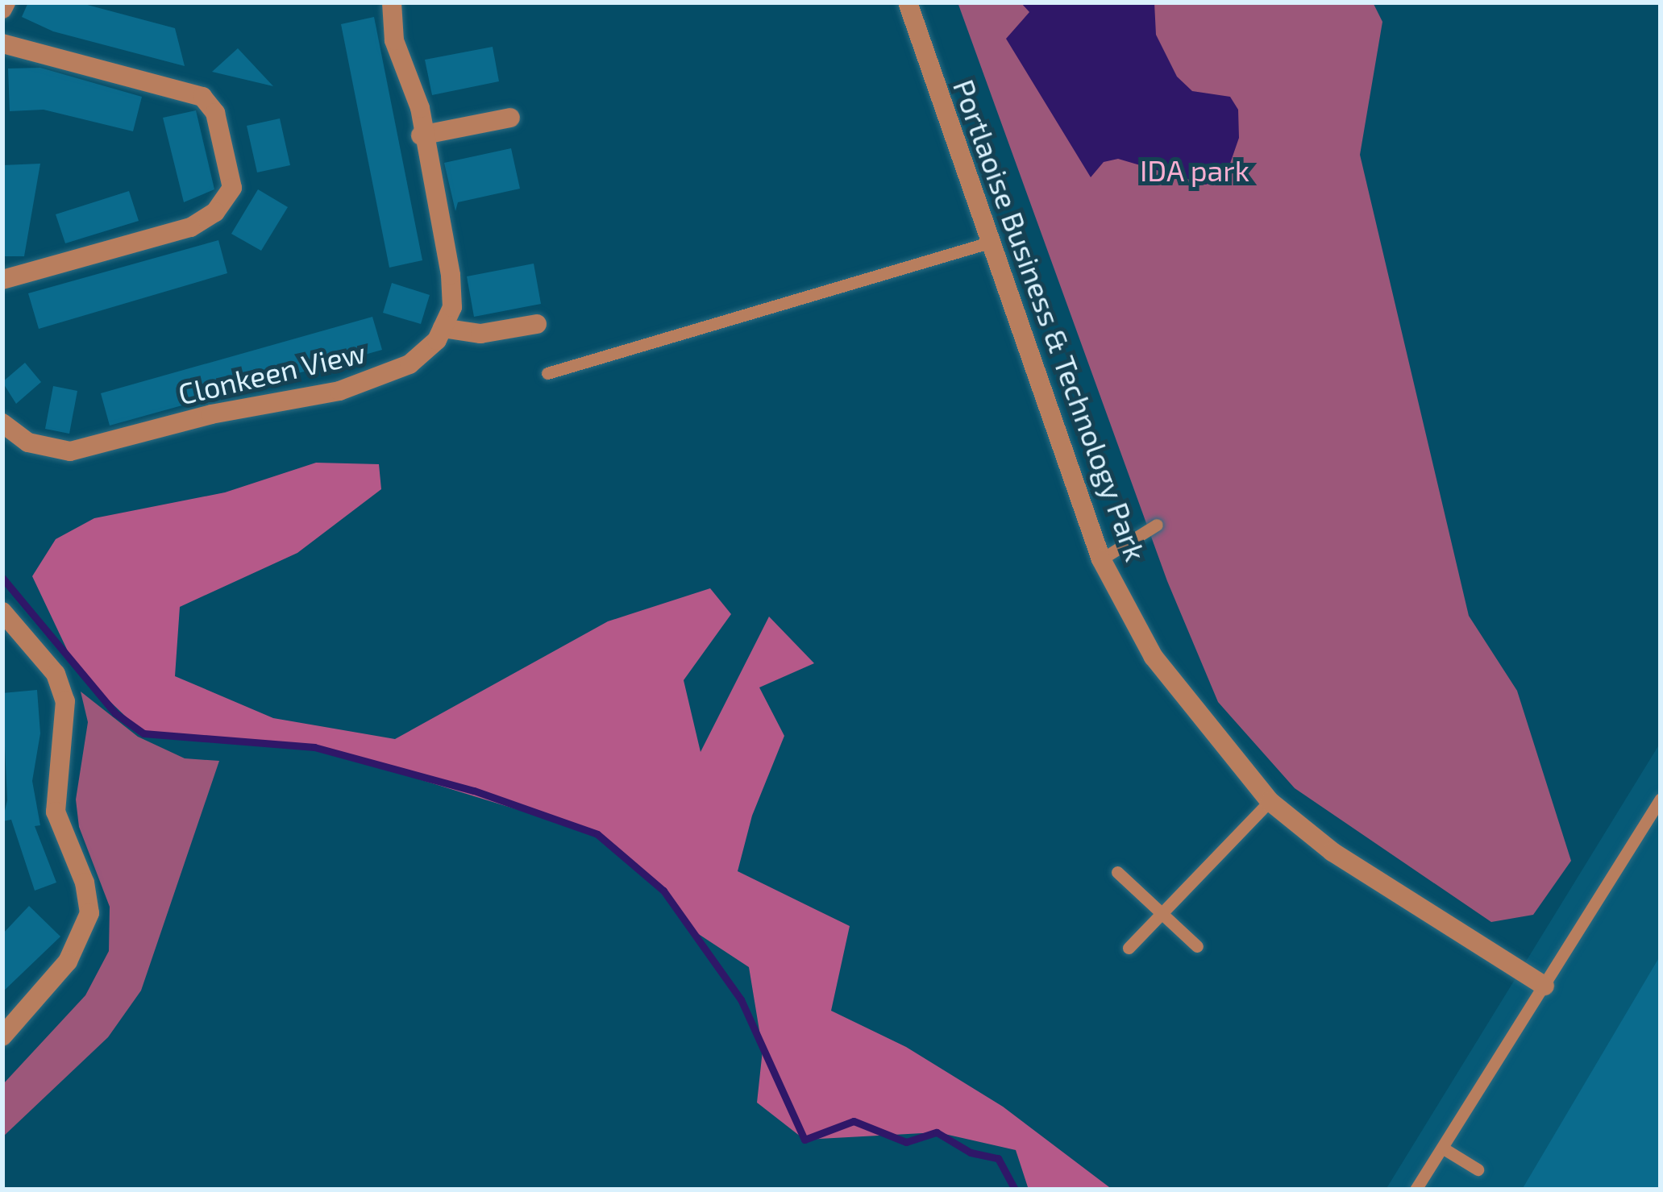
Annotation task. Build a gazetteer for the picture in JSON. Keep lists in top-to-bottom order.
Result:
{
  "streets": {
    "street": ["Portlaoise Business & Technology Park", "Clonkeen View"]
  },
  "parks": ["IDA park"]
}
